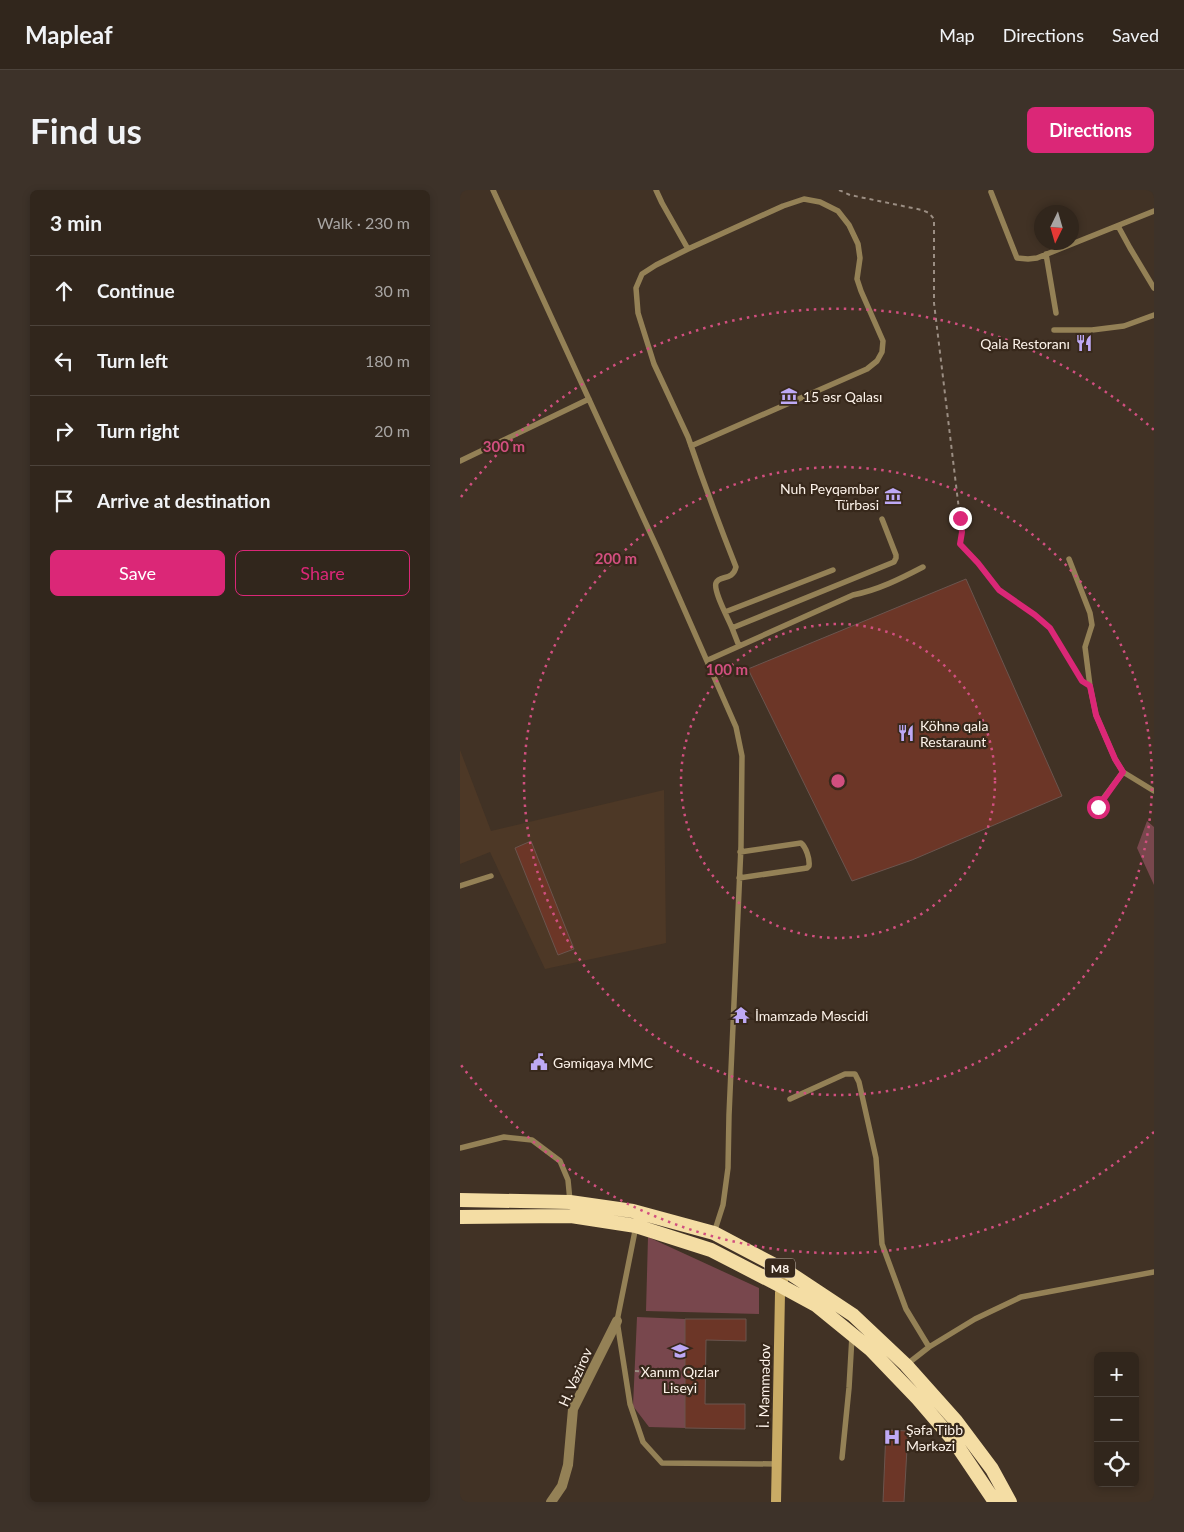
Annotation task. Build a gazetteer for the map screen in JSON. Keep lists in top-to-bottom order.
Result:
{
  "streets": {
    "highway": ["M8"],
    "main road": ["İ. Məmmədov"],
    "street": ["H. Vəzirov"]
  },
  "crossings": [
    ["M8", "İ. Məmmədov"]
  ],
  "places": {
    "restaurant": ["Qala Restoranı", "Köhnə qala Restaraunt"],
    "museum": ["15 əsr Qalası", "Nuh Peyqəmbər Türbəsi"],
    "temple": ["İmamzadə Məscidi"],
    "public building": ["Gəmiqaya MMC"],
    "school or university": ["Xanım Qızlar Liseyi"],
    "hospital": ["Şəfa Tibb Mərkəzi"]
  },
  "north": "bottom",
  "page": {
    "header": "Mapleaf",
    "nav": ["Map", "Directions", "Saved"],
    "buttons": [
      "Directions",
      ["Save", "Share"]
    ],
    "title": "Find us",
    "heading": ["3 min", "Walk · 230 m"],
    "list": [
      ["Continue", "30 m"],
      ["Turn left", "180 m"],
      ["Turn right", "20 m"],
      "Arrive at destination"
    ],
    "map_buttons": ["+", "−"]
  },
  "rings": ["300 m", "200 m", "100 m"]
}
